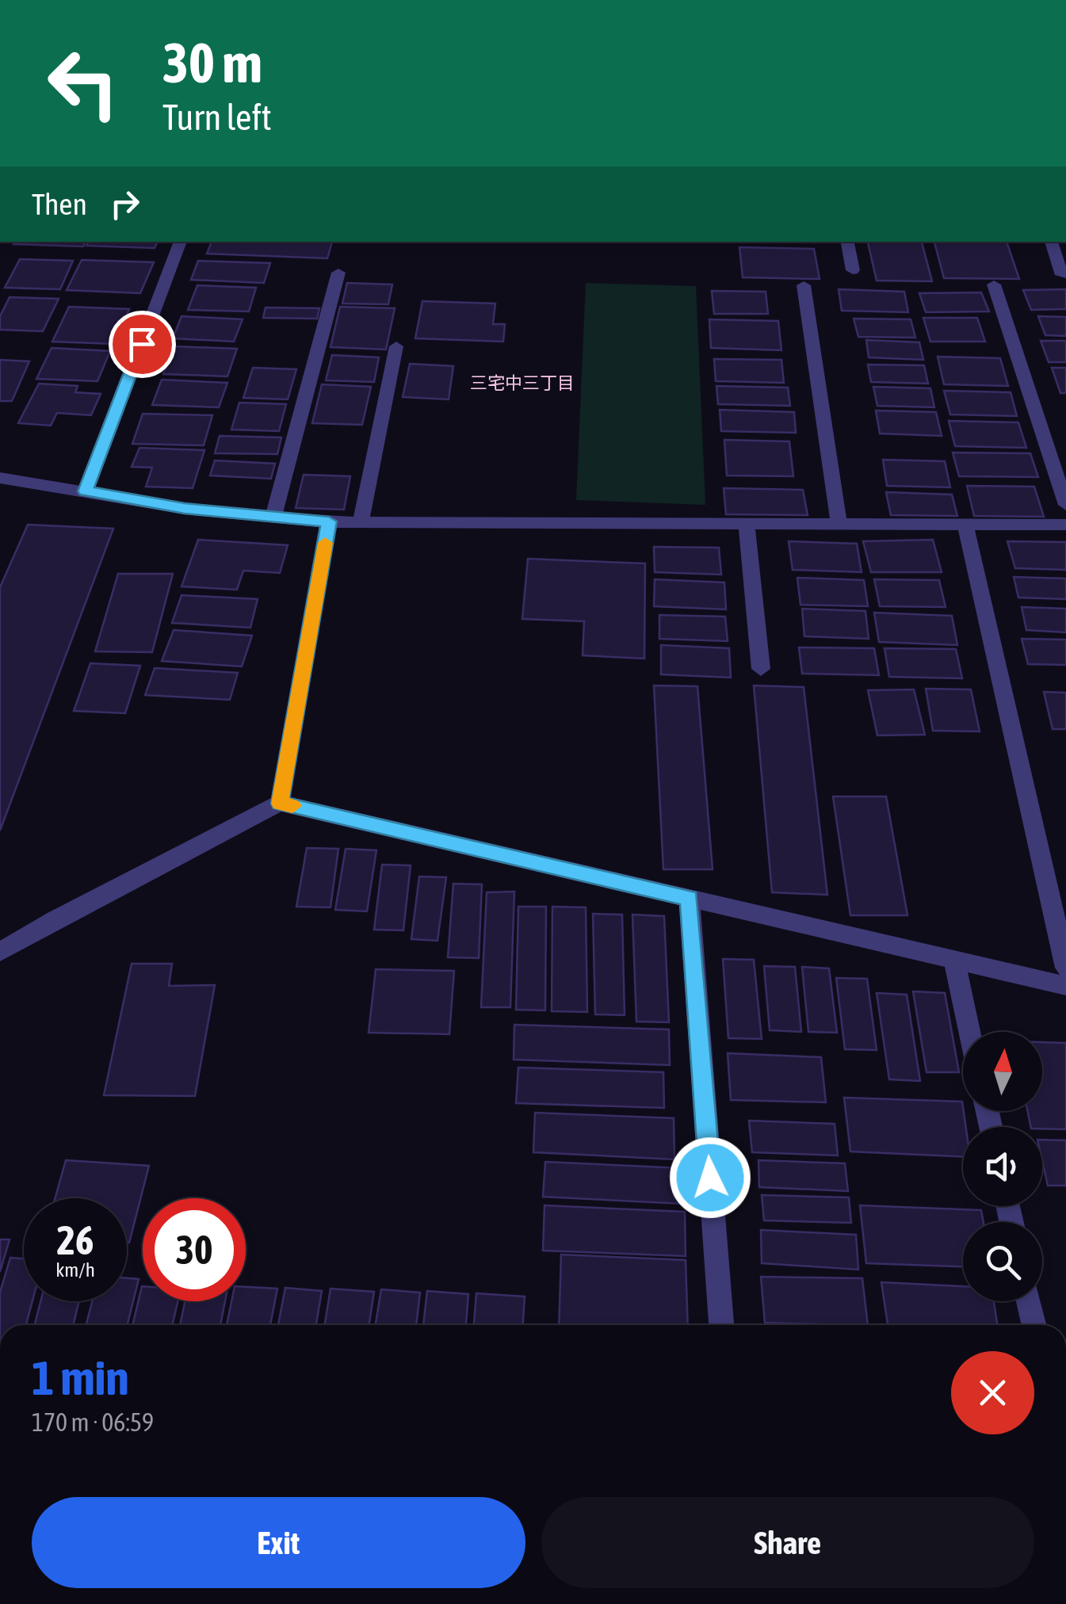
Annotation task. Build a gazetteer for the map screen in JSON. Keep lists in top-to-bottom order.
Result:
{
  "districts": ["三宅中三丁目"],
  "north": "top",
  "page": {
    "turn": ["30 m", "Turn left"],
    "then": "Then",
    "speed": "26 km/h",
    "limit": "30",
    "heading": ["1 min", "170 m · 06:59"],
    "buttons": ["Exit", "Share"]
  }
}
